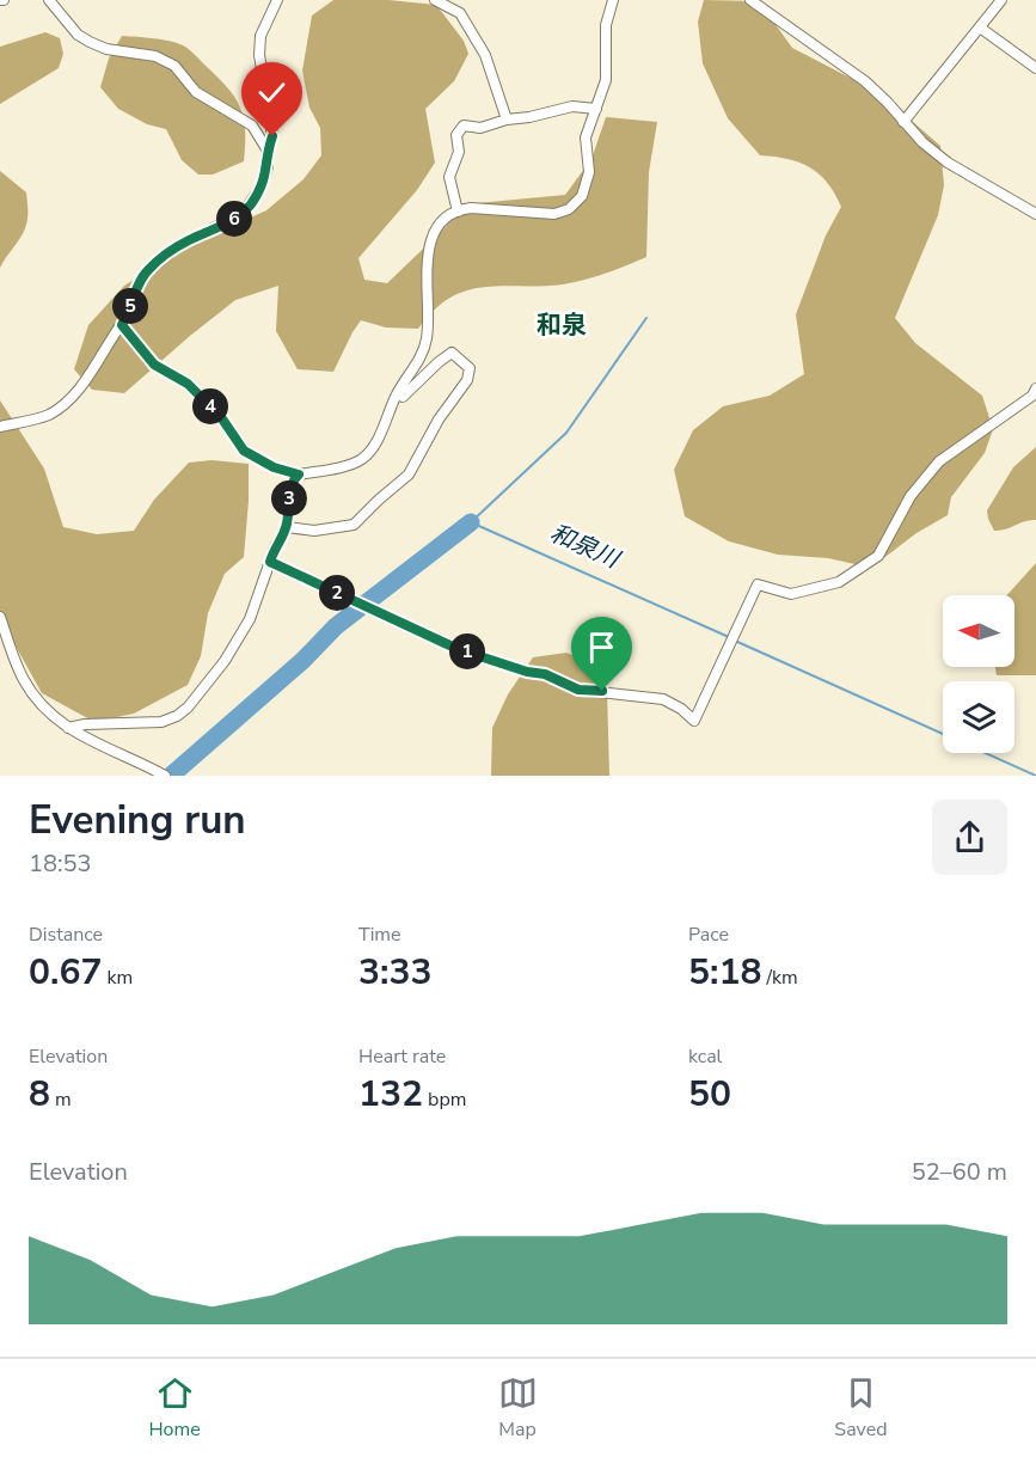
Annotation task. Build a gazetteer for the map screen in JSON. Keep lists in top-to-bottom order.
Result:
{
  "districts": ["和泉"],
  "water": ["和泉川"],
  "north": "left",
  "page": {
    "pins": [
      "6",
      "5",
      "4",
      "3",
      "2",
      "1"
    ],
    "heading": ["Evening run", "18:53"],
    "stats": [
      ["Distance", "0.67 km"],
      ["Time", "3:33"],
      ["Pace", "5:18 /km"],
      ["Elevation", "8 m"],
      ["Heart rate", "132 bpm"],
      ["kcal", "50"]
    ],
    "chart": ["Elevation", "52–60 m"],
    "tabs": ["Home", "Map", "Saved"]
  }
}
